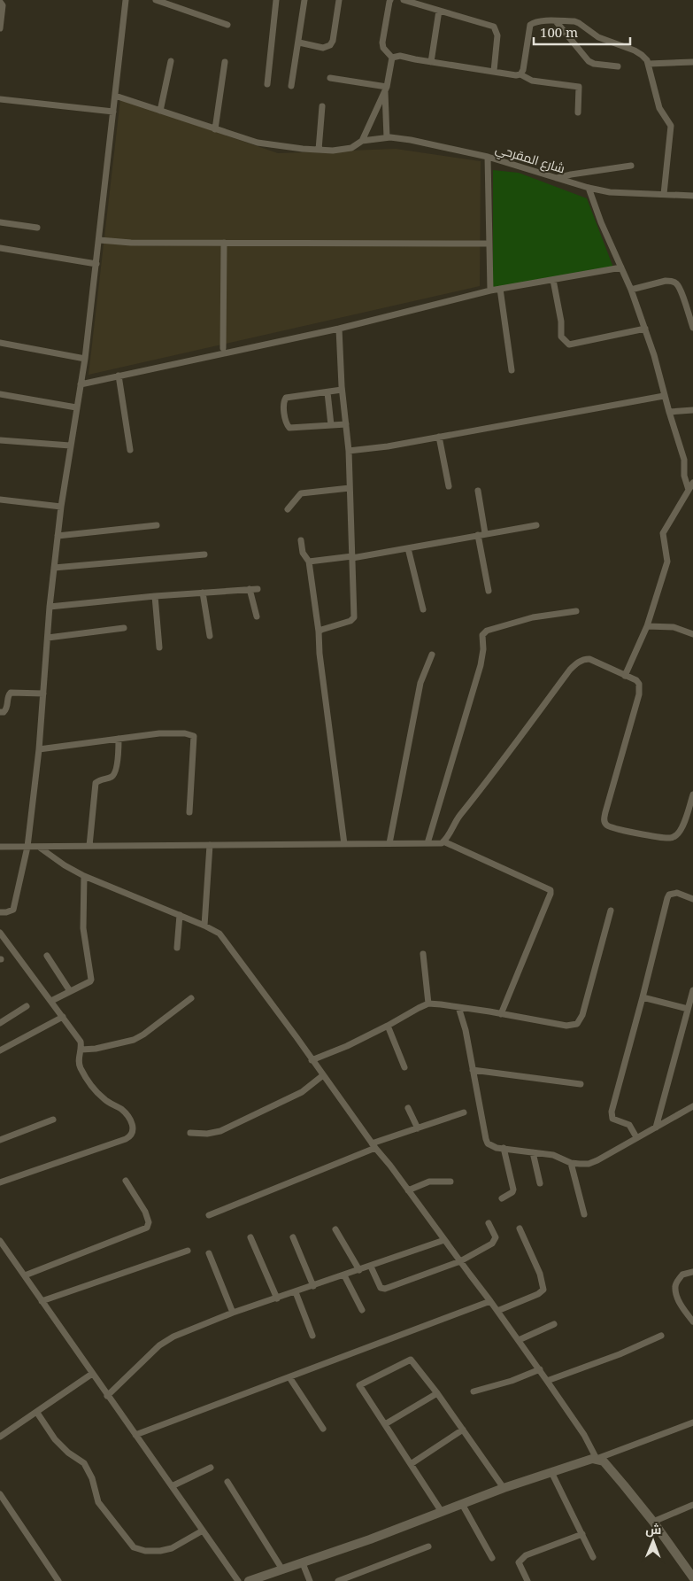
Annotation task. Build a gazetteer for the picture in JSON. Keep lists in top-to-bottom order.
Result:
{
  "streets": {
    "street": ["شارع المقرحي"]
  },
  "scale_bar": "100 m",
  "north": "top"
}
